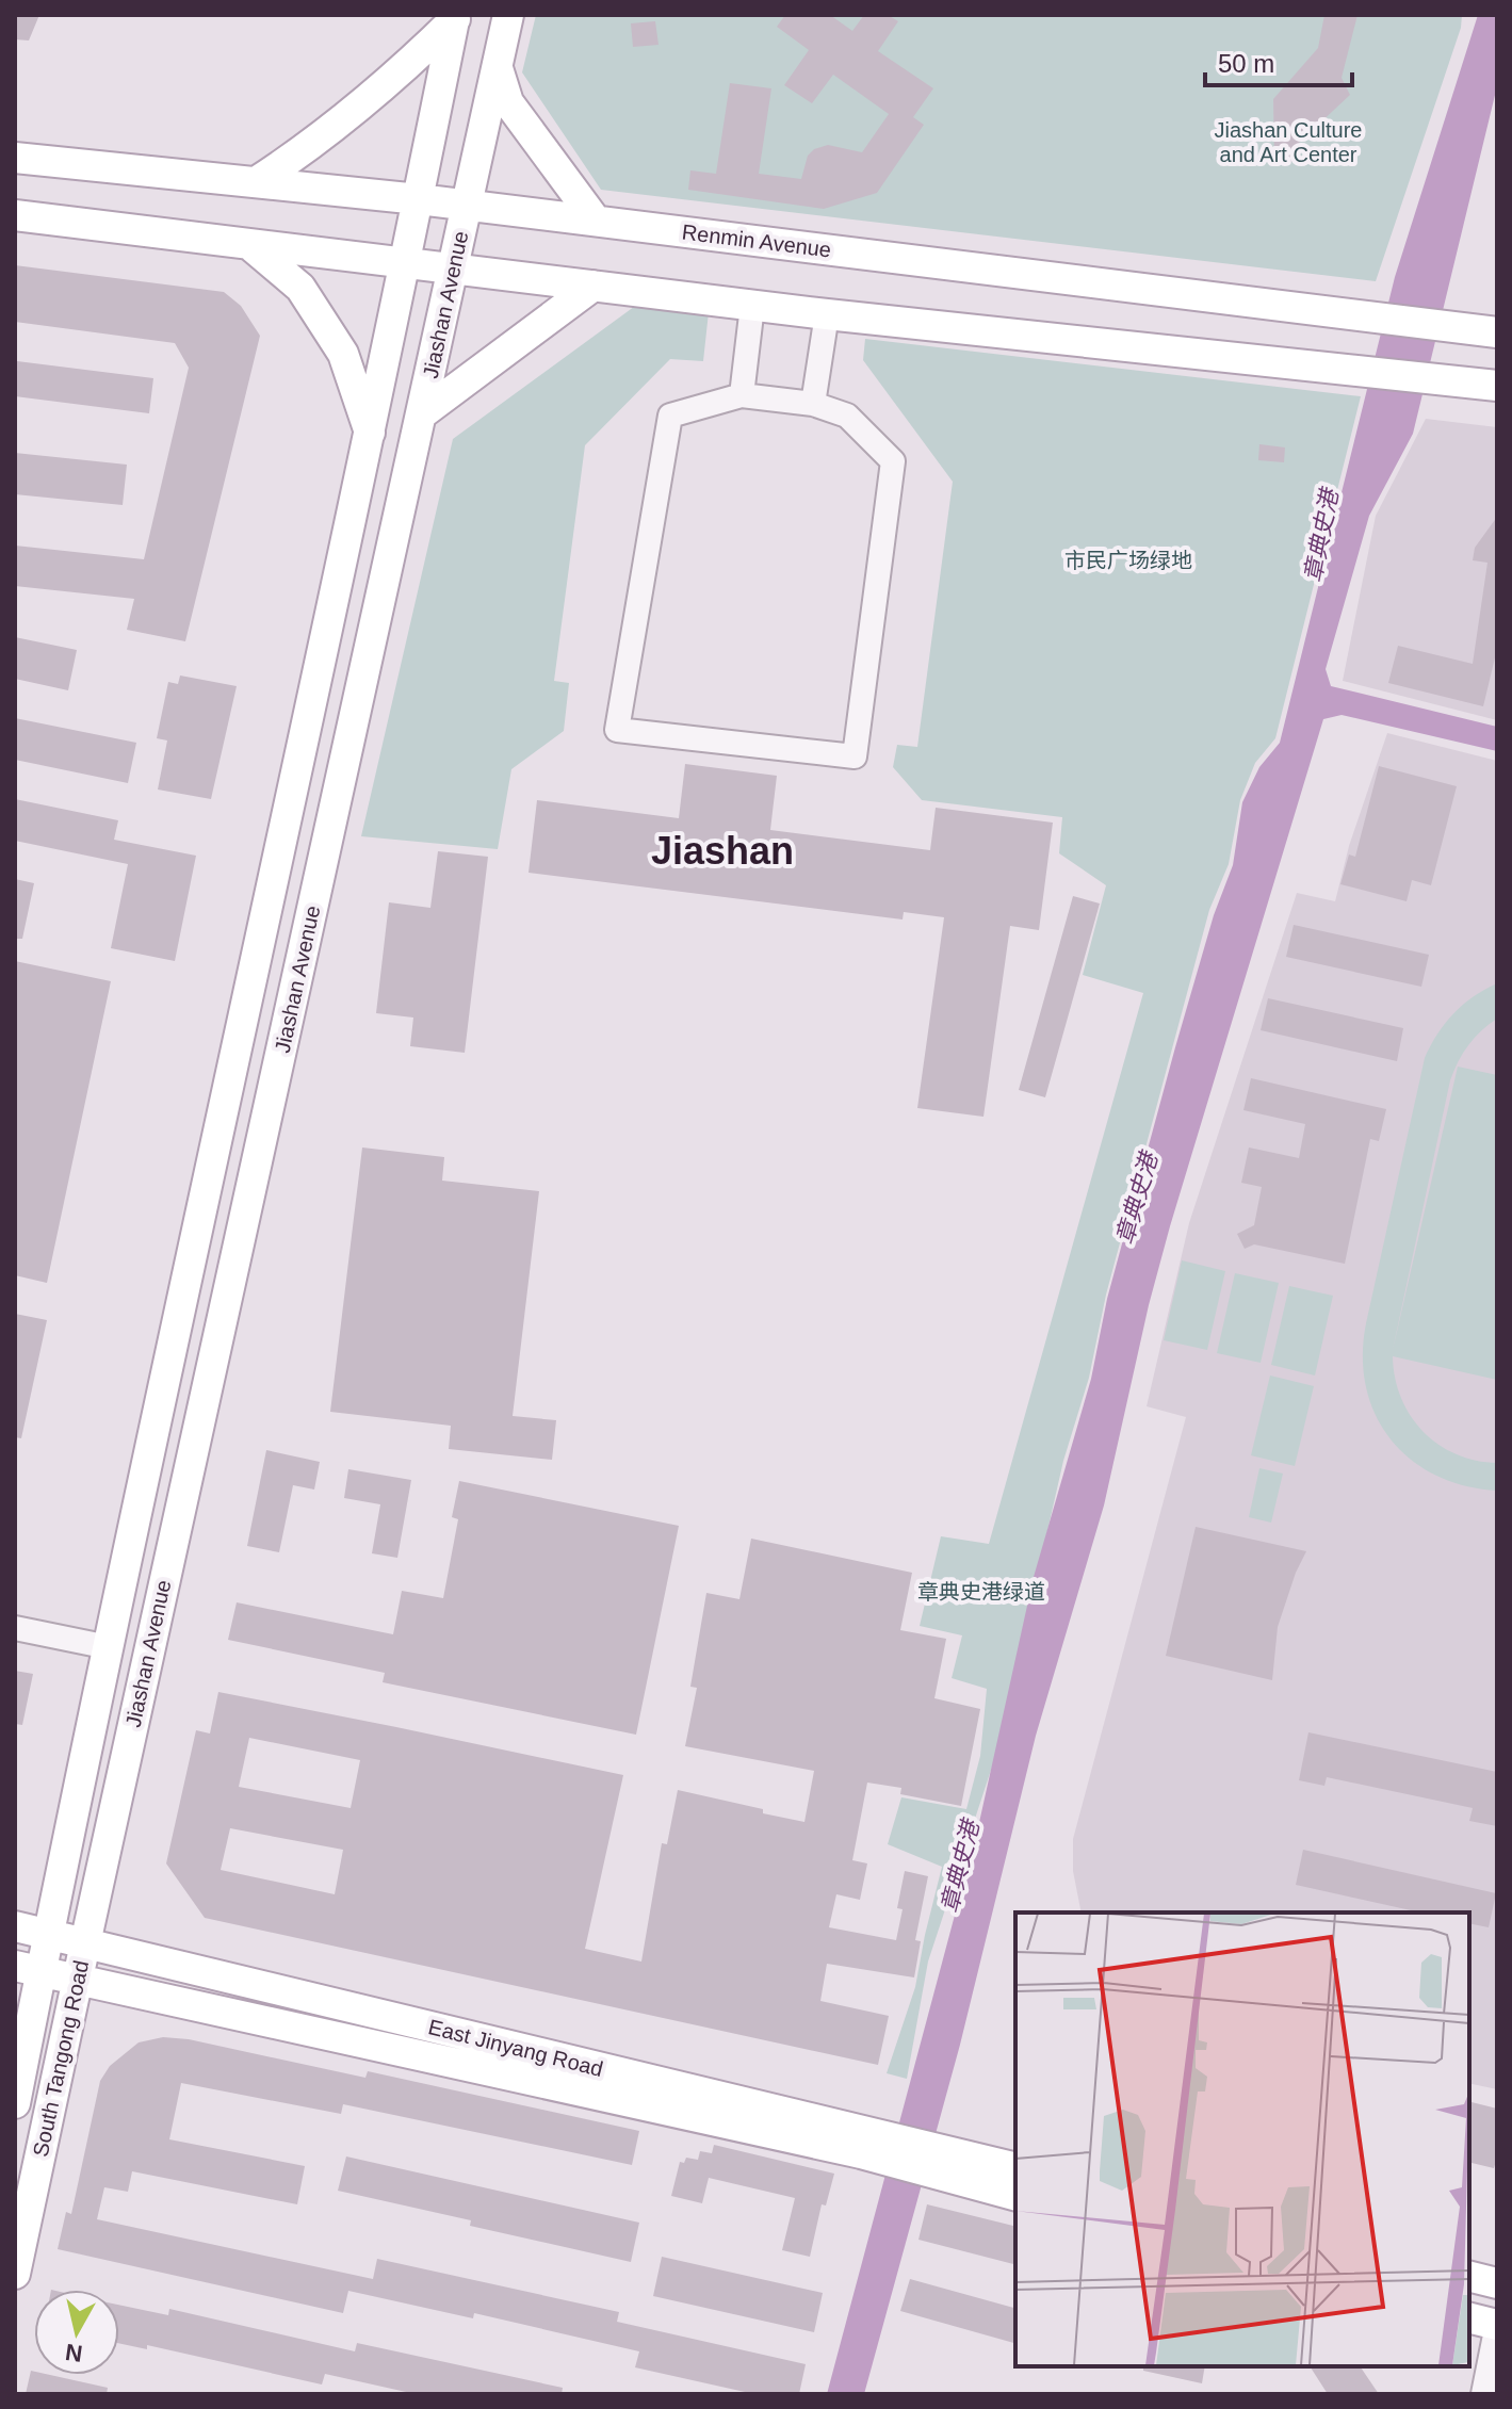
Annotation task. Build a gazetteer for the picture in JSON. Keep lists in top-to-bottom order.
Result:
{
  "streets": {
    "main road": [
      "Renmin Avenue",
      "Jiashan Avenue",
      "East Jinyang Road",
      "South Tangong Road"
    ]
  },
  "crossings": [
    ["Renmin Avenue", "Jiashan Avenue"],
    ["Jiashan Avenue", "East Jinyang Road"],
    ["Jiashan Avenue", "South Tangong Road"],
    ["East Jinyang Road", "South Tangong Road"]
  ],
  "districts": ["Jiashan"],
  "water": ["章典史港"],
  "parks": ["Jiashan Culture and Art Center", "市民广场绿地", "章典史港绿道"],
  "scale_bar": "50 m",
  "north": "bottom"
}
